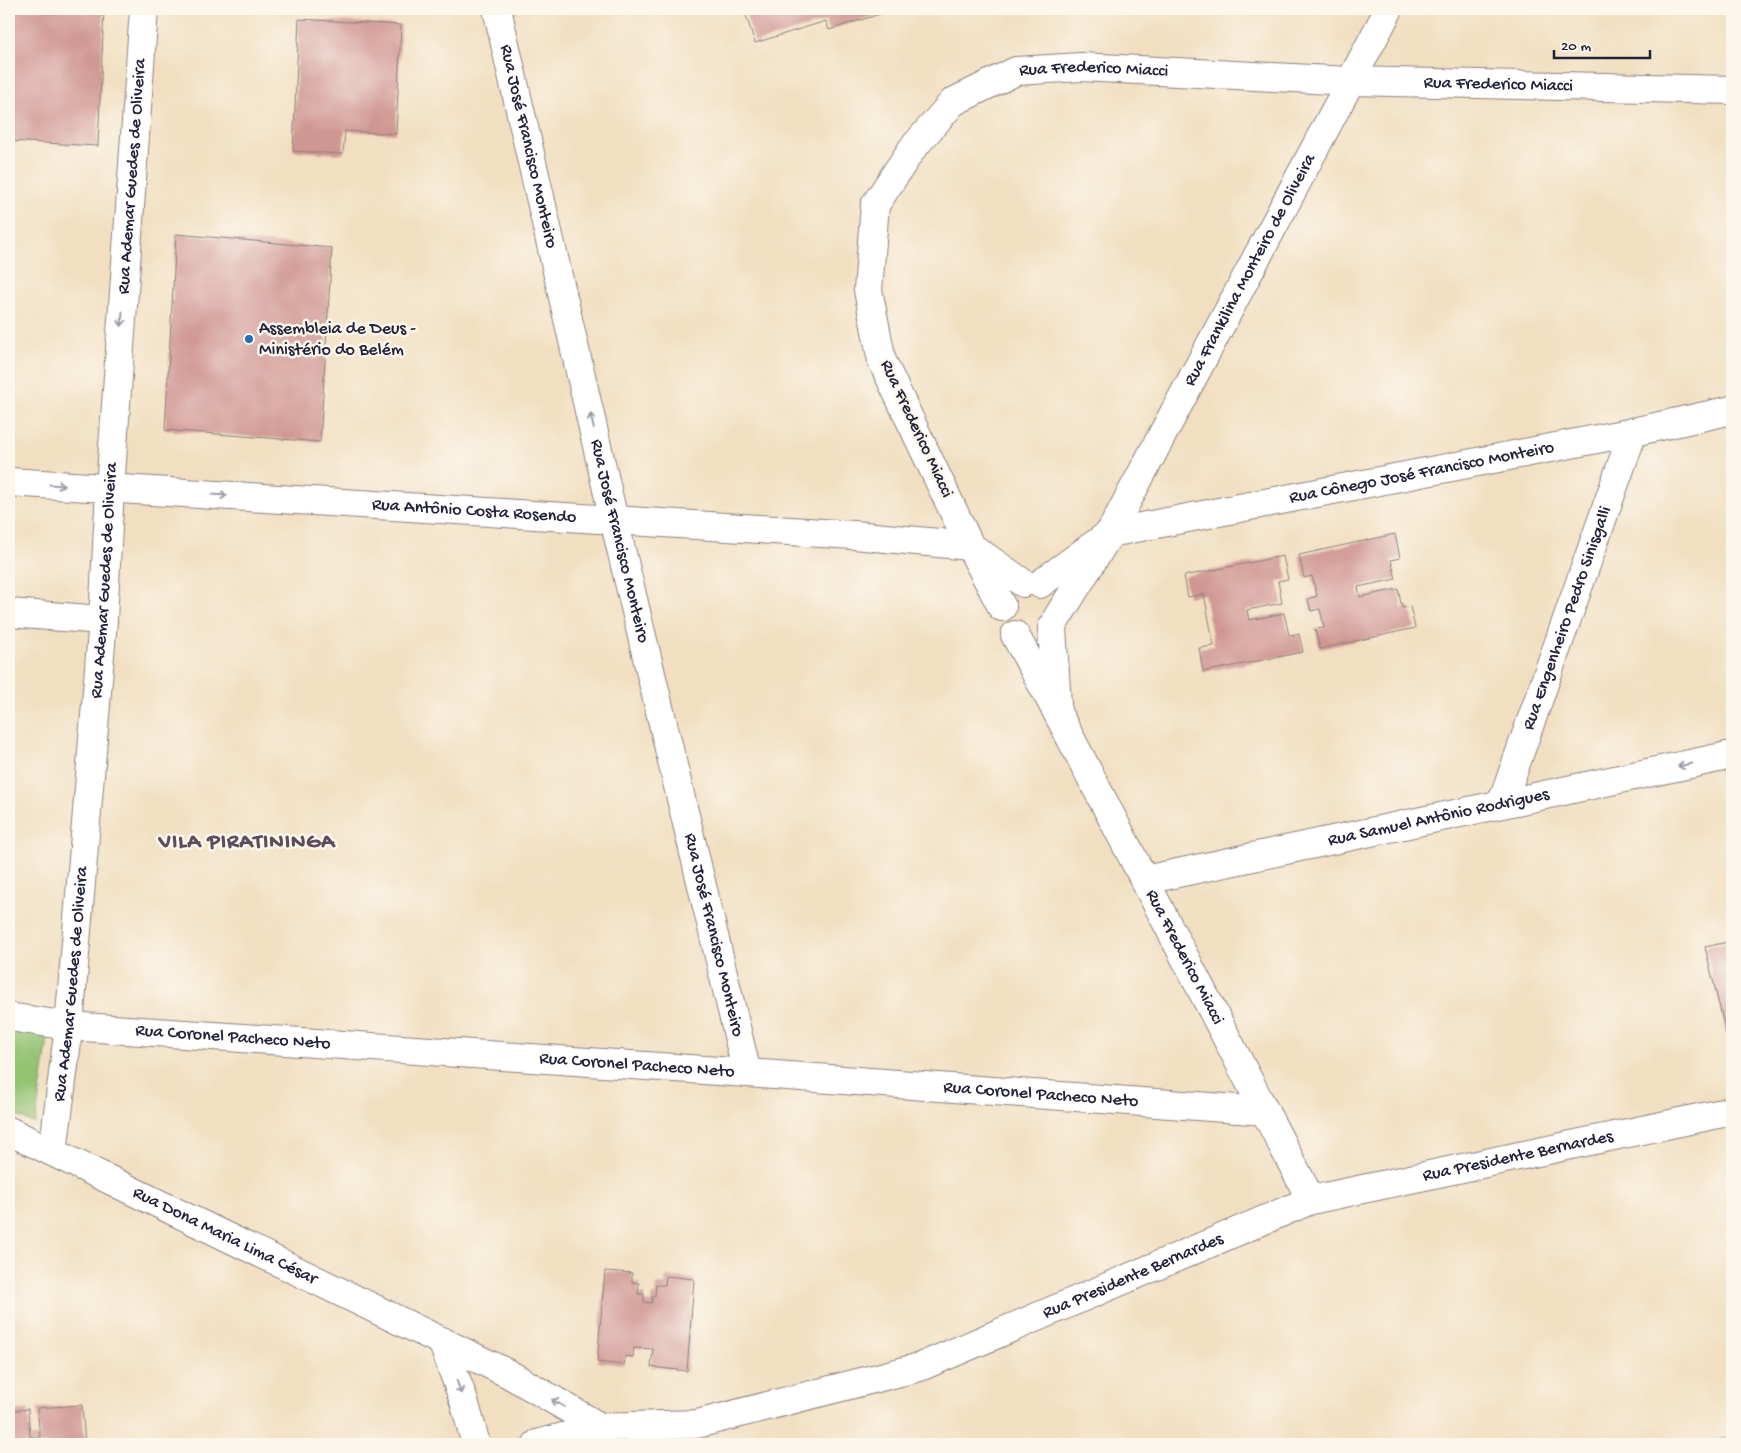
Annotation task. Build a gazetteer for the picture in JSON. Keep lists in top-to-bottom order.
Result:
{
  "streets": {
    "street": [
      "Rua Frederico Miacci",
      "Rua José Francisco Monteiro",
      "Rua Ademar Guedes de Oliveira",
      "Rua Frankilina Monteiro de Oliveira",
      "Rua Cônego José Francisco Monteiro",
      "Rua Antônio Costa Rosendo",
      "Rua Engenheiro Pedro Sinisgalli",
      "Rua Samuel Antônio Rodrigues",
      "Rua Coronel Pacheco Neto",
      "Rua Presidente Bernardes",
      "Rua Dona Maria Lima César"
    ]
  },
  "crossings": [
    ["Rua Frederico Miacci", "Rua Frankilina Monteiro de Oliveira"],
    ["Rua Frederico Miacci", "Rua Antônio Costa Rosendo"],
    ["Rua Frederico Miacci", "Rua Samuel Antônio Rodrigues"],
    ["Rua Frederico Miacci", "Rua Coronel Pacheco Neto"],
    ["Rua Frederico Miacci", "Rua Presidente Bernardes"],
    ["Rua José Francisco Monteiro", "Rua Antônio Costa Rosendo"],
    ["Rua José Francisco Monteiro", "Rua Coronel Pacheco Neto"],
    ["Rua Ademar Guedes de Oliveira", "Rua Antônio Costa Rosendo"],
    ["Rua Ademar Guedes de Oliveira", "Rua Coronel Pacheco Neto"],
    ["Rua Ademar Guedes de Oliveira", "Rua Dona Maria Lima César"],
    ["Rua Frankilina Monteiro de Oliveira", "Rua Cônego José Francisco Monteiro"],
    ["Rua Cônego José Francisco Monteiro", "Rua Engenheiro Pedro Sinisgalli"],
    ["Rua Engenheiro Pedro Sinisgalli", "Rua Samuel Antônio Rodrigues"],
    ["Rua Presidente Bernardes", "Rua Dona Maria Lima César"]
  ],
  "one_way": [
    "Rua José Francisco Monteiro",
    "Rua Ademar Guedes de Oliveira",
    "Rua Antônio Costa Rosendo",
    "Rua Samuel Antônio Rodrigues"
  ],
  "districts": ["VILA PIRATININGA"],
  "places": ["Assembleia de Deus - Ministério do Belém"],
  "scale_bar": "20 m"
}
